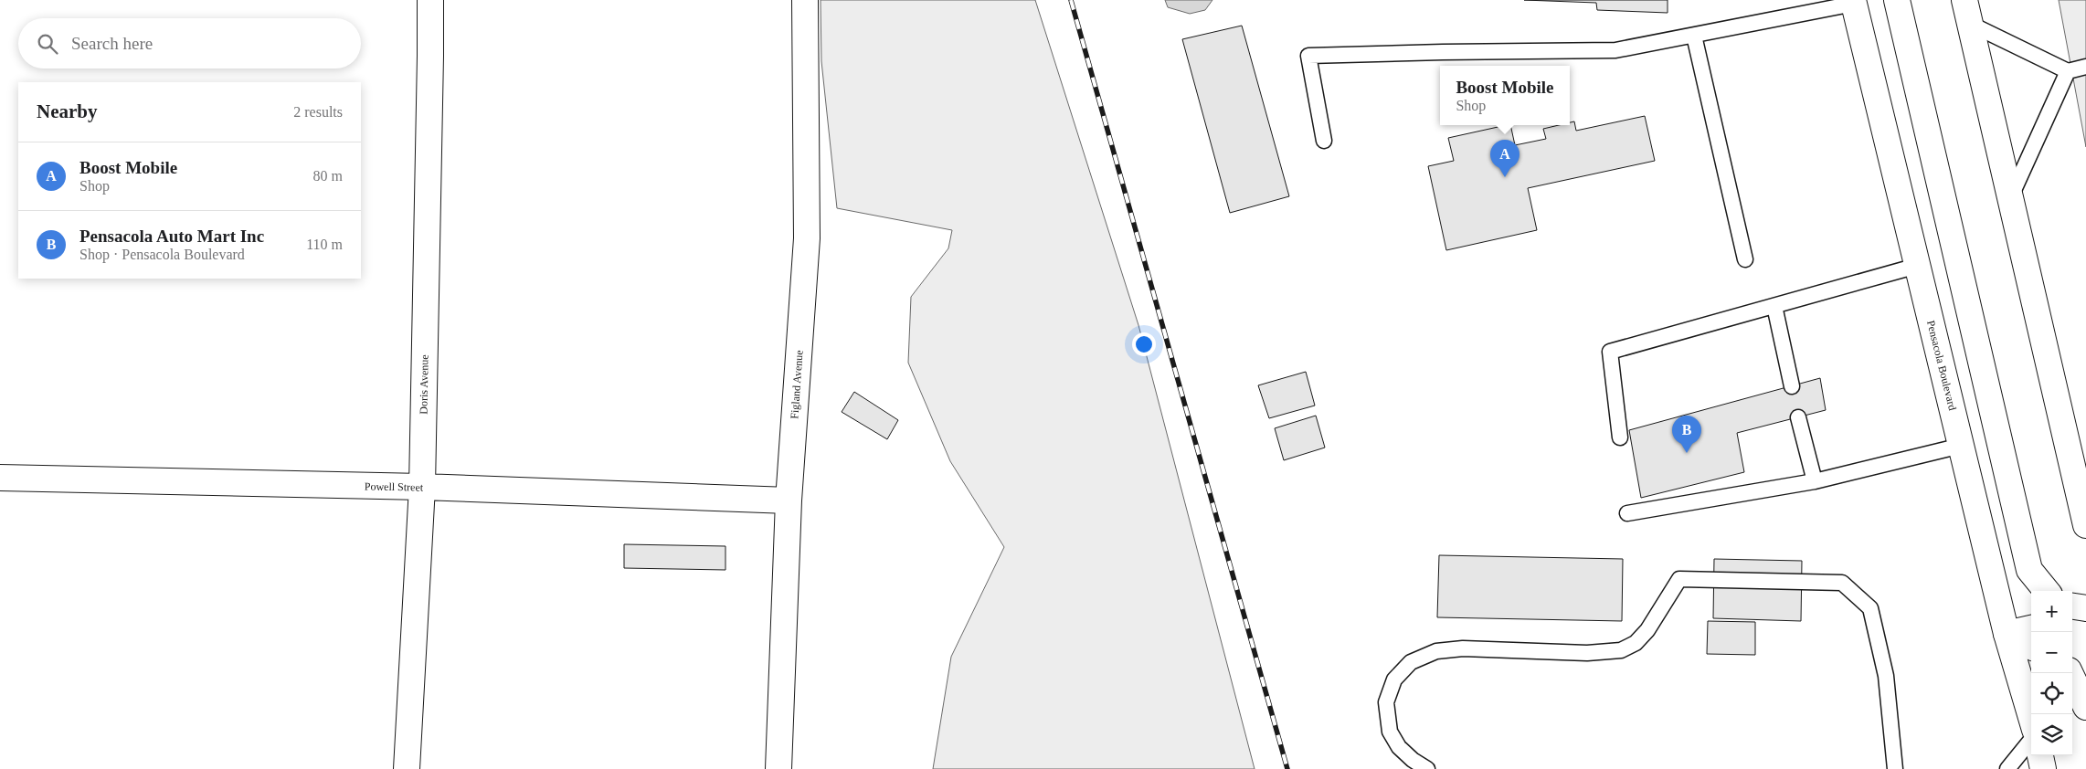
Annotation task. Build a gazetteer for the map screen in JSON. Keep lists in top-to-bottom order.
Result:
{
  "streets": {
    "main road": [
      "Pensacola Boulevard",
      "Doris Avenue",
      "Figland Avenue",
      "Powell Street"
    ]
  },
  "crossings": [
    ["Doris Avenue", "Powell Street"],
    ["Figland Avenue", "Powell Street"]
  ],
  "page": {
    "search": "Search here",
    "popup": ["Boost Mobile", "Shop"],
    "heading": ["Nearby", "2 results"],
    "pins": ["A", "B"],
    "list": [
      {
        "mark": "A",
        "name": "Boost Mobile",
        "note": "Shop",
        "value": "80 m"
      },
      {
        "mark": "B",
        "name": "Pensacola Auto Mart Inc",
        "note": "Shop · Pensacola Boulevard",
        "value": "110 m"
      }
    ],
    "map_buttons": ["+", "−"]
  }
}
